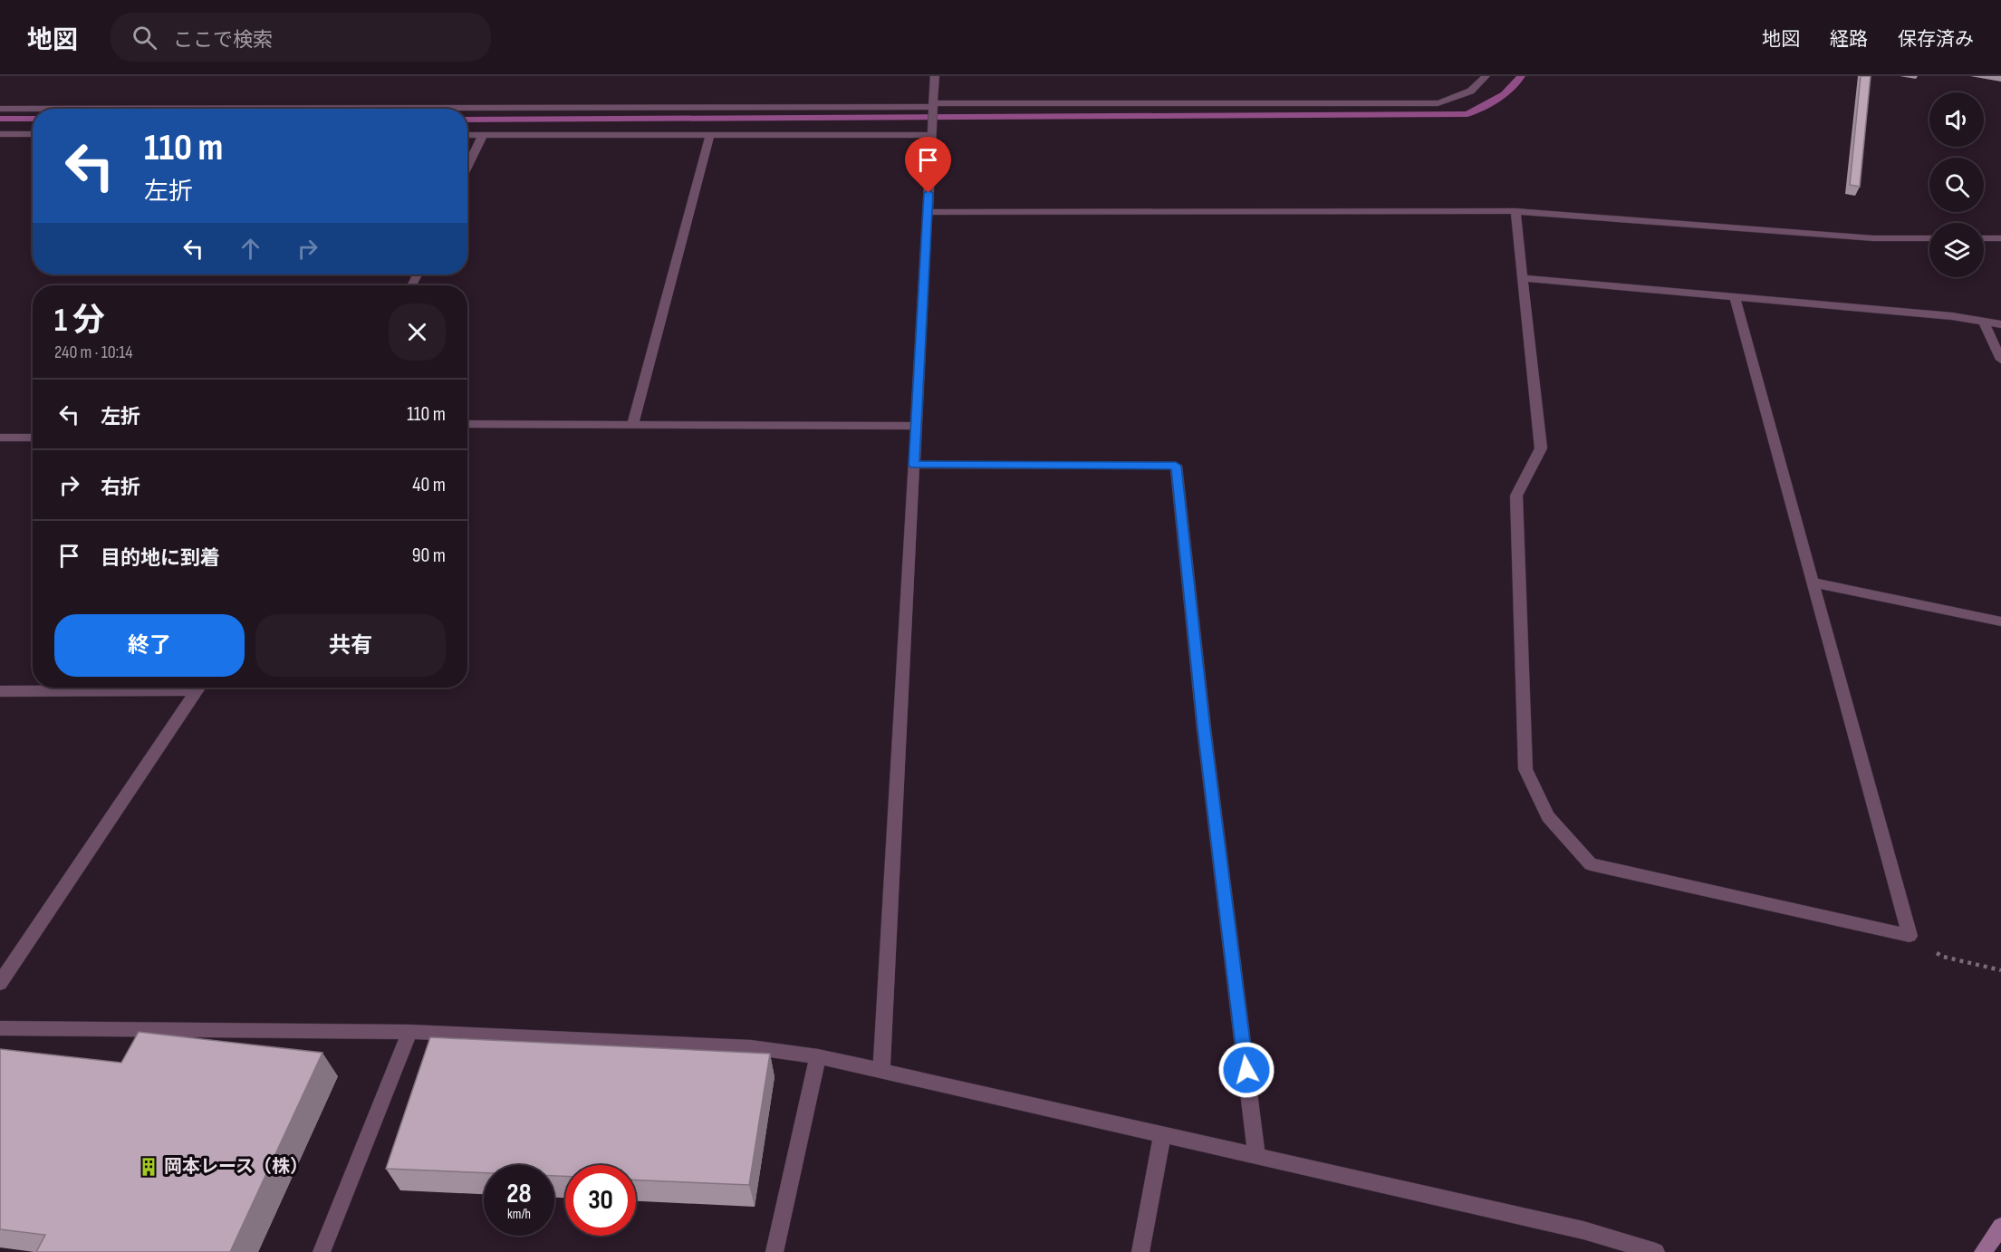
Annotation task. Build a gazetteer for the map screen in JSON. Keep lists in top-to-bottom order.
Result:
{
  "places": {
    "building": ["岡本レース（株）"]
  },
  "page": {
    "header": "地図",
    "search": "ここで検索",
    "nav": ["地図", "経路", "保存済み"],
    "turn": ["110 m", "左折"],
    "heading": ["1 分", "240 m · 10:14"],
    "list": [
      {
        "name": "左折",
        "value": "110 m"
      },
      {
        "name": "右折",
        "value": "40 m"
      },
      {
        "name": "目的地に到着",
        "value": "90 m"
      }
    ],
    "buttons": ["終了", "共有"],
    "speed": "28 km/h",
    "limit": "30"
  }
}
